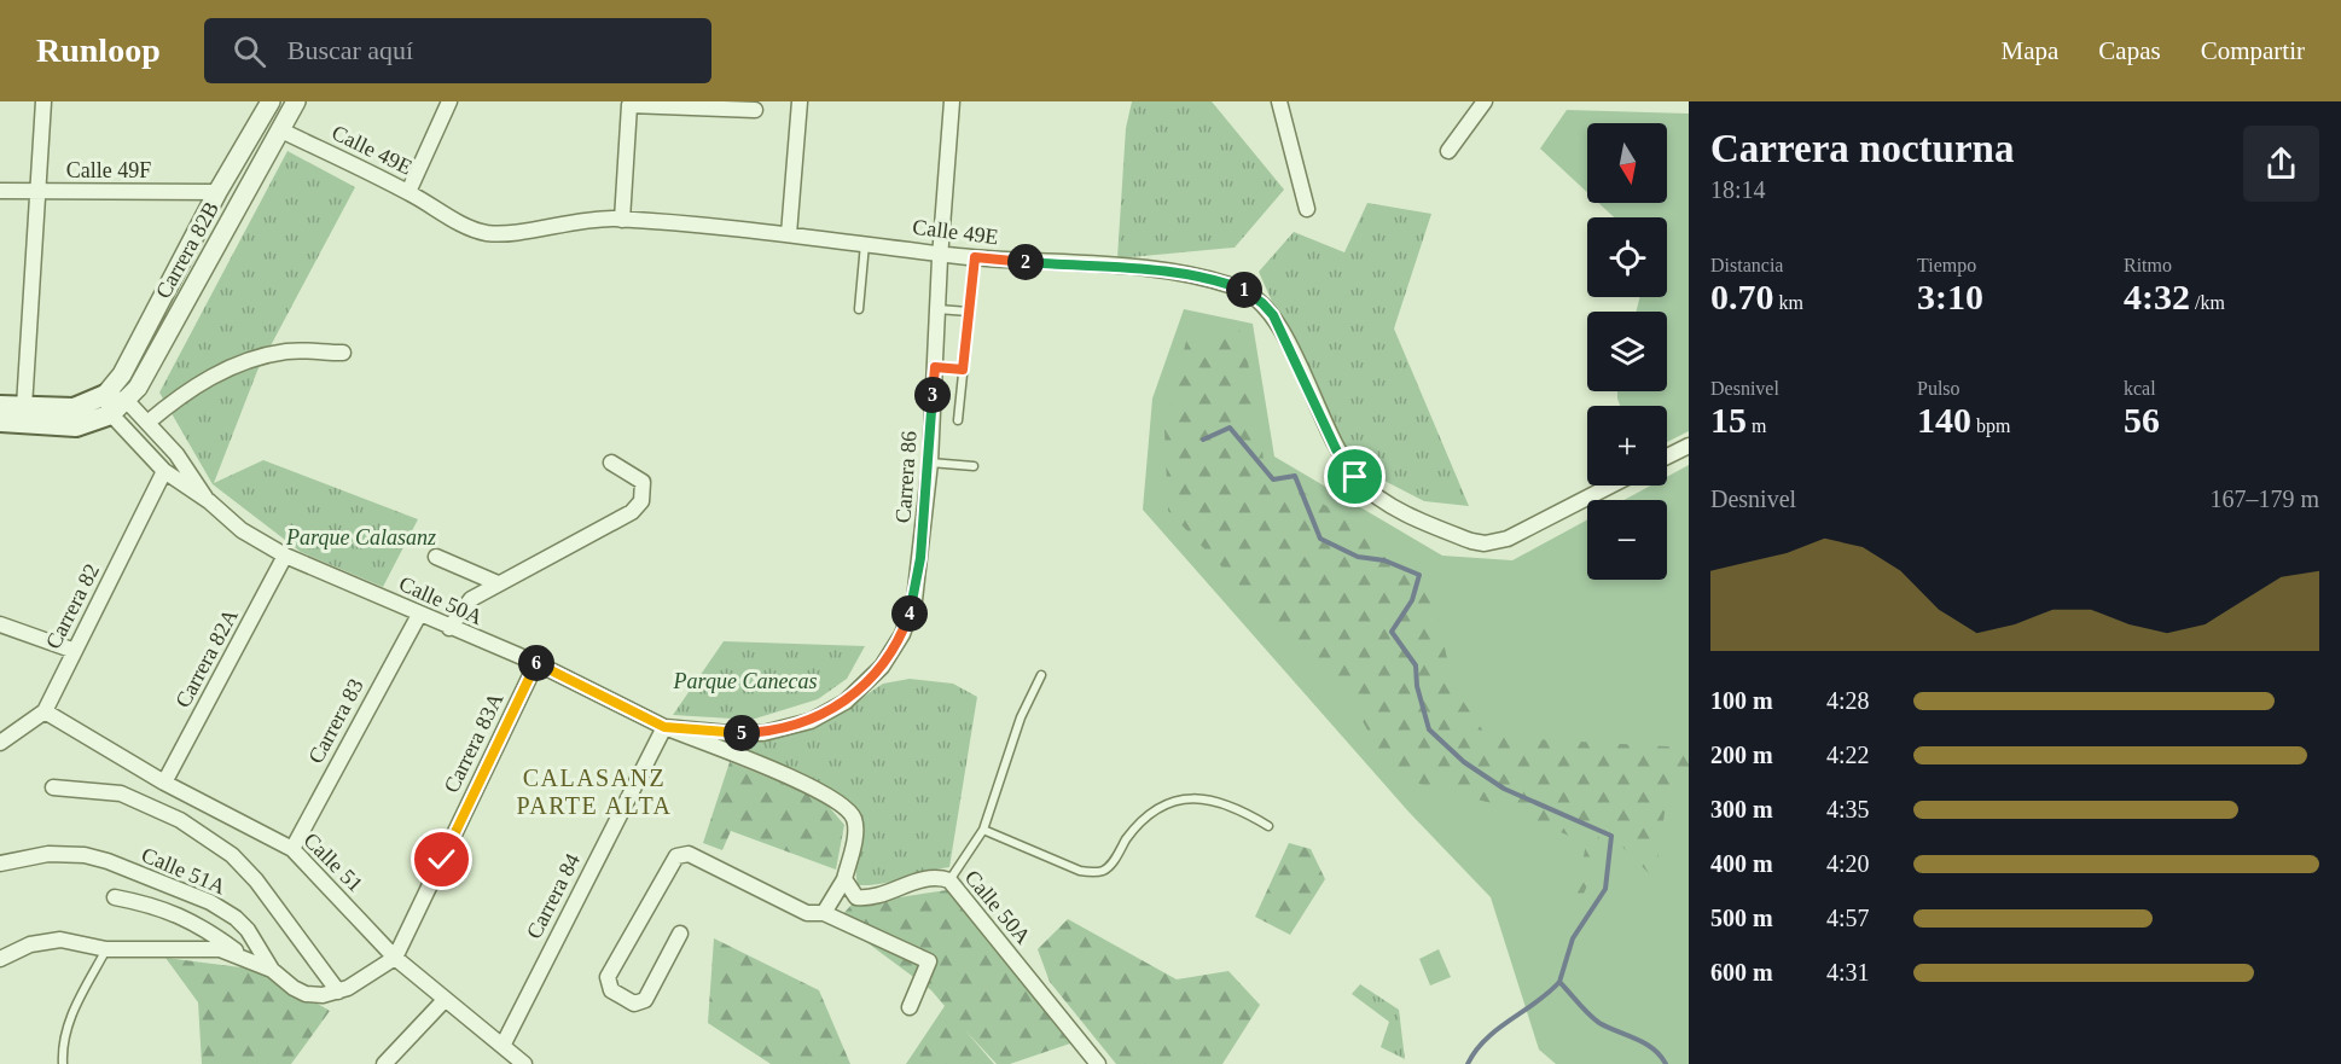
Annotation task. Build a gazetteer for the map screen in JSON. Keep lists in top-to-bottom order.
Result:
{
  "streets": {
    "street": [
      "Calle 49E",
      "Calle 49F",
      "Carrera 82B",
      "Carrera 86",
      "Calle 50A",
      "Carrera 82",
      "Carrera 82A",
      "Carrera 83",
      "Carrera 83A",
      "Calle 51",
      "Calle 51A",
      "Carrera 84"
    ]
  },
  "crossings": [
    ["Calle 49E", "Carrera 82B"],
    ["Calle 49E", "Carrera 86"],
    ["Calle 49F", "Carrera 82B"],
    ["Carrera 82B", "Calle 50A"],
    ["Carrera 86", "Calle 50A"],
    ["Calle 50A", "Carrera 82"],
    ["Calle 50A", "Carrera 82A"],
    ["Calle 50A", "Carrera 83"],
    ["Calle 50A", "Carrera 83A"],
    ["Calle 50A", "Carrera 84"],
    ["Carrera 82", "Calle 51"],
    ["Carrera 82A", "Calle 51"],
    ["Carrera 83", "Calle 51"],
    ["Carrera 83A", "Calle 51"],
    ["Carrera 83A", "Calle 51A"],
    ["Calle 51", "Calle 51A"],
    ["Calle 51", "Carrera 84"]
  ],
  "districts": ["CALASANZ PARTE ALTA"],
  "parks": ["Parque Calasanz", "Parque Canecas"],
  "north": "bottom",
  "page": {
    "header": "Runloop",
    "search": "Buscar aquí",
    "nav": ["Mapa", "Capas", "Compartir"],
    "heading": ["Carrera nocturna", "18:14"],
    "map_buttons": ["+", "−"],
    "stats": [
      ["Distancia", "0.70 km"],
      ["Tiempo", "3:10"],
      ["Ritmo", "4:32 /km"],
      ["Desnivel", "15 m"],
      ["Pulso", "140 bpm"],
      ["kcal", "56"]
    ],
    "pins": [
      "2",
      "1",
      "3",
      "4",
      "6",
      "5"
    ],
    "chart": ["Desnivel", "167–179 m"],
    "list": [
      {
        "name": "100 m",
        "note": "4:28"
      },
      {
        "name": "200 m",
        "note": "4:22"
      },
      {
        "name": "300 m",
        "note": "4:35"
      },
      {
        "name": "400 m",
        "note": "4:20"
      },
      {
        "name": "500 m",
        "note": "4:57"
      },
      {
        "name": "600 m",
        "note": "4:31"
      }
    ]
  }
}
